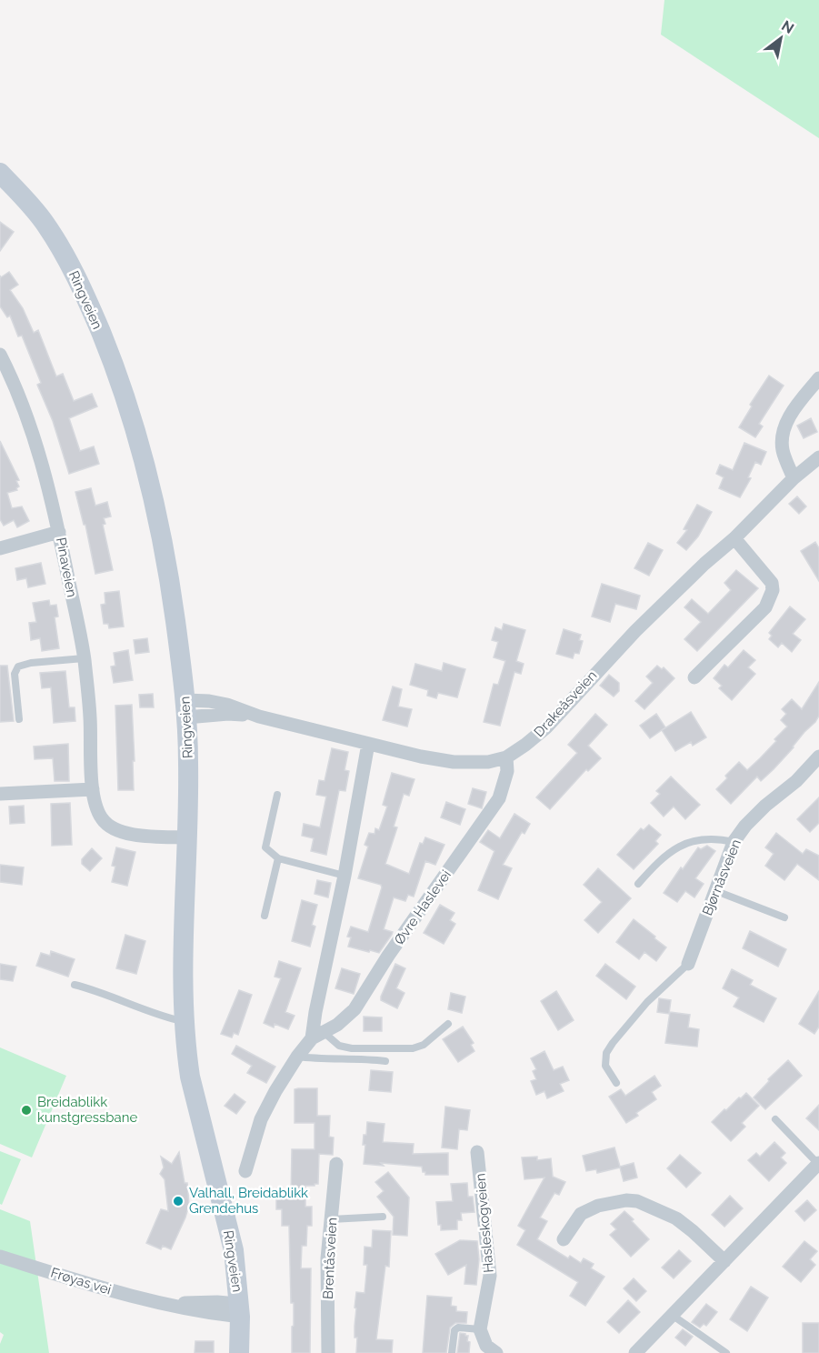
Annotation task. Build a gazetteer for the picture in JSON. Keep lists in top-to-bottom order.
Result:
{
  "streets": {
    "main road": ["Ringveien"],
    "street": [
      "Pinaveien",
      "Drakeåsveien",
      "Bjørnåsveien",
      "Øvre Haslevei",
      "Hasleskogveien",
      "Brentåsveien",
      "Frøyas vei"
    ]
  },
  "crossings": [
    ["Ringveien", "Pinaveien"],
    ["Ringveien", "Drakeåsveien"],
    ["Ringveien", "Frøyas vei"],
    ["Drakeåsveien", "Øvre Haslevei"]
  ],
  "places": ["Breidablikk kunstgressbane", "Valhall, Breidablikk Grendehus"],
  "north": "top right"
}
